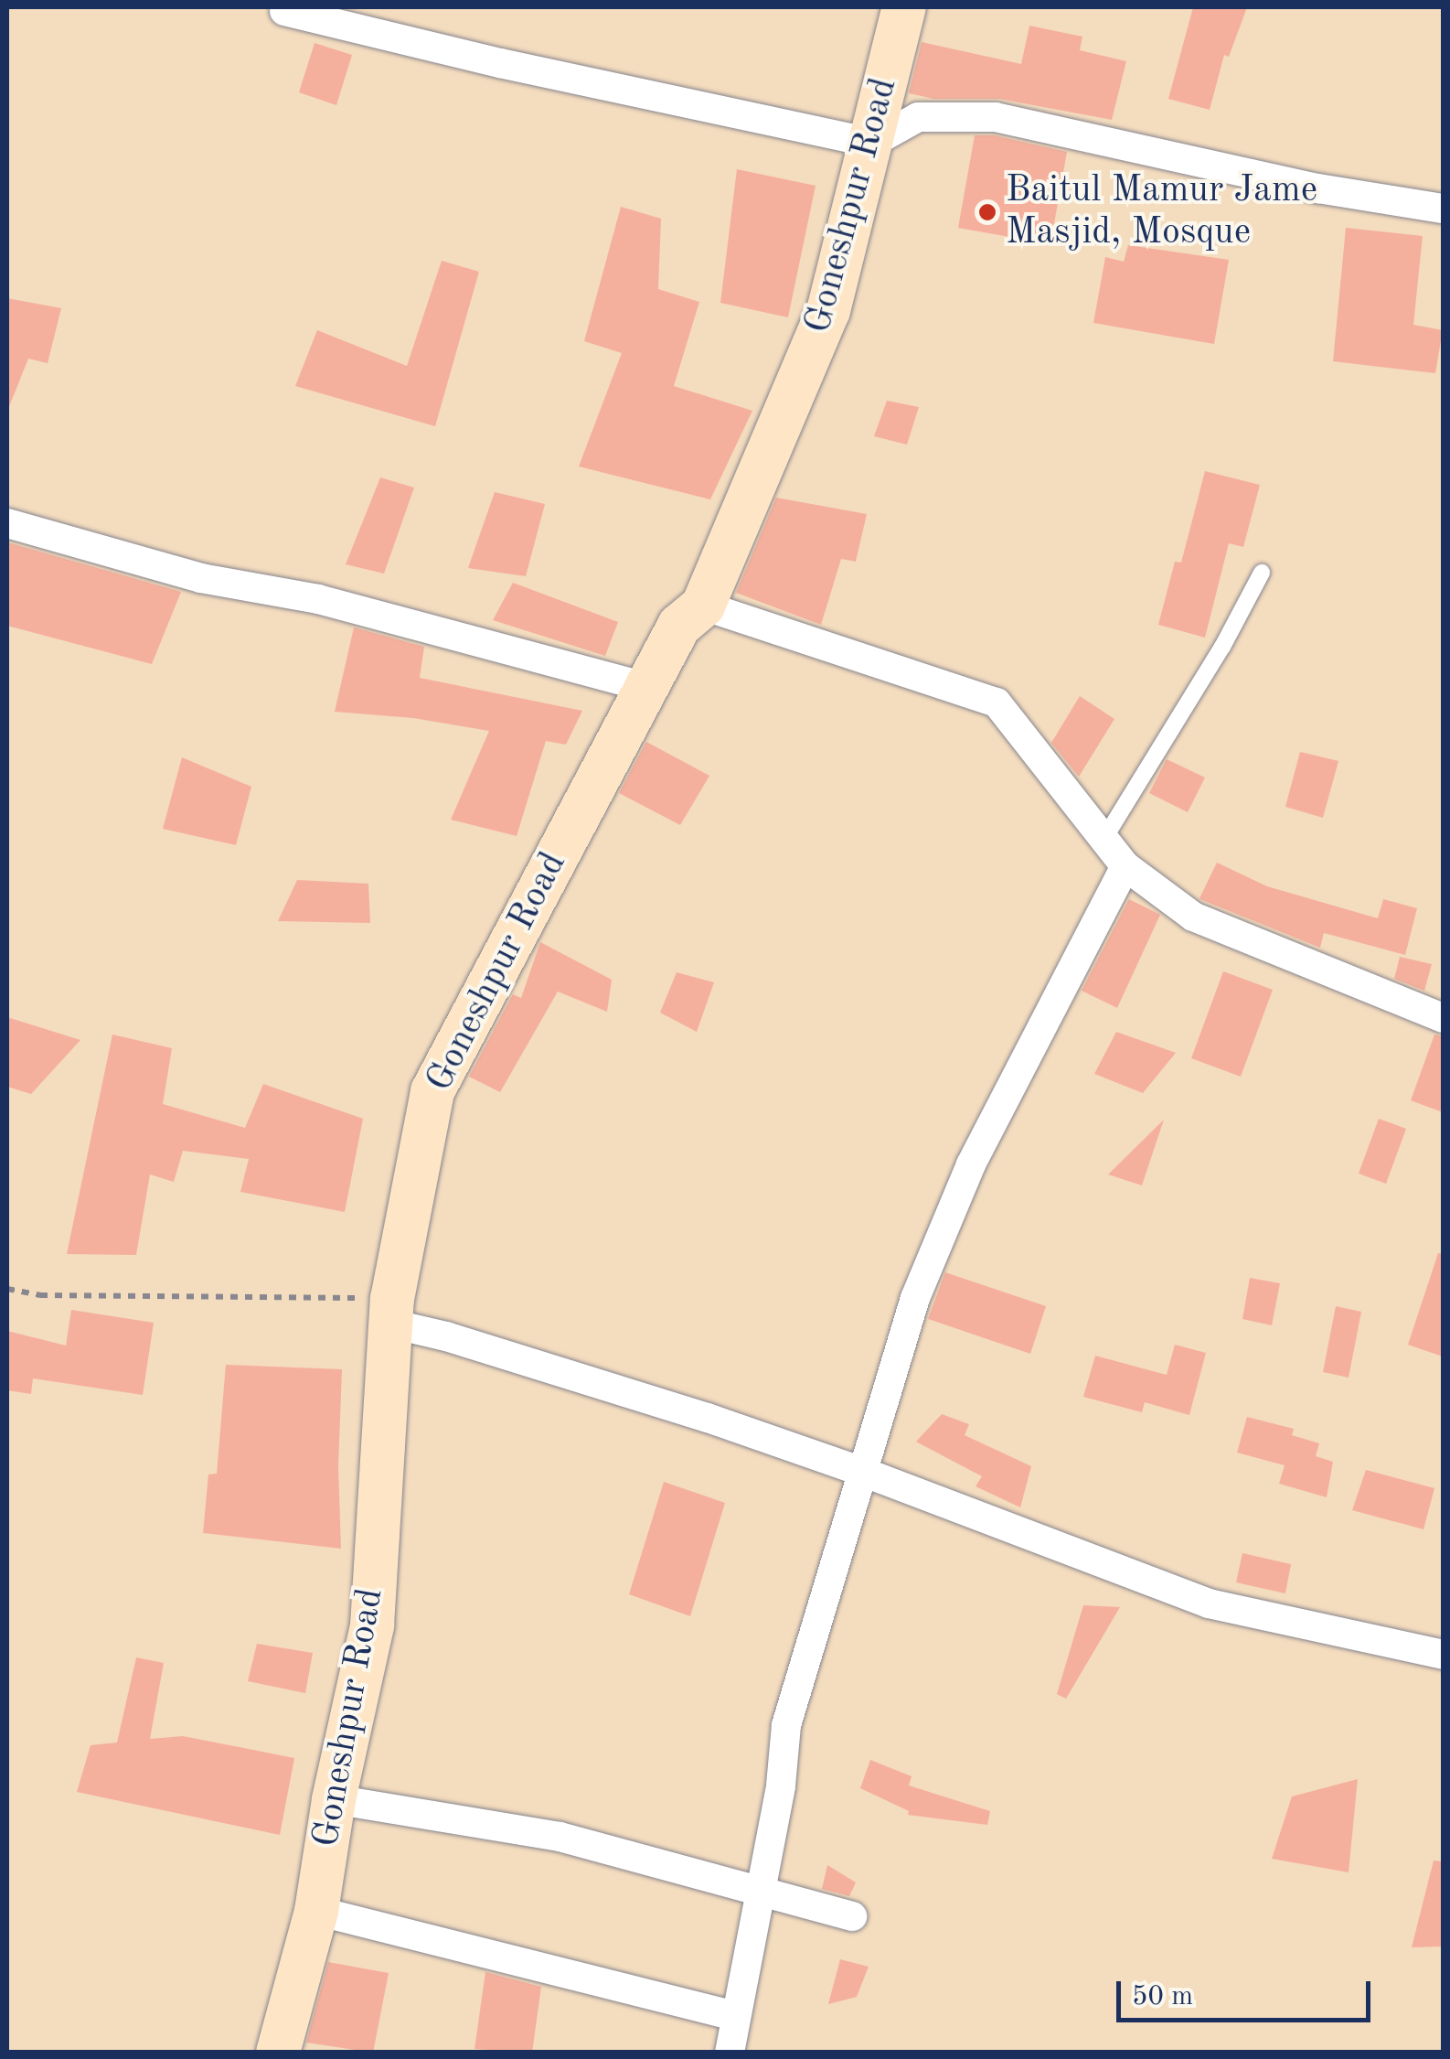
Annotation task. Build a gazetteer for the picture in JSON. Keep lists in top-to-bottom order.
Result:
{
  "streets": {
    "street": ["Goneshpur Road"]
  },
  "places": ["Baitul Mamur Jame Masjid, Mosque"],
  "scale_bar": "50 m"
}
